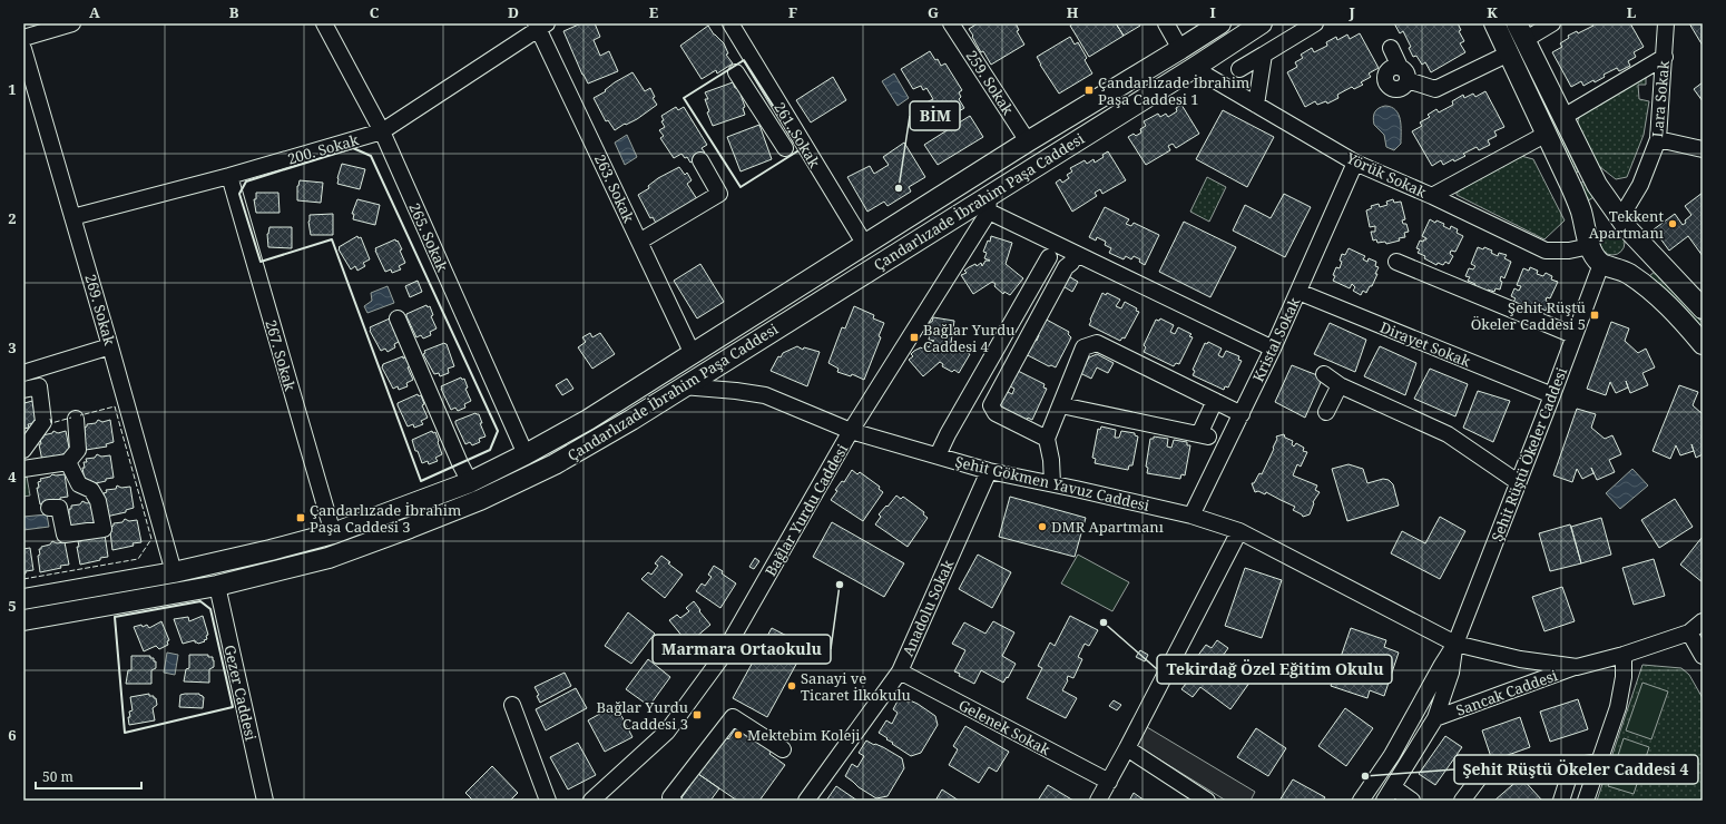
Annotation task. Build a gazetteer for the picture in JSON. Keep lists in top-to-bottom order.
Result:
{
  "streets": {
    "main road": ["Çandarlızade İbrahim Paşa Caddesi"],
    "street": [
      "259. Sokak",
      "Lara Sokak",
      "261. Sokak",
      "200. Sokak",
      "Yörük Sokak",
      "263. Sokak",
      "265. Sokak",
      "269. Sokak",
      "Kristal Sokak",
      "Dirayet Sokak",
      "267. Sokak",
      "Şehit Rüştü Ökeler Caddesi",
      "Şehit Gökmen Yavuz Caddesi",
      "Bağlar Yurdu Caddesi",
      "Anadolu Sokak",
      "Gezer Caddesi",
      "Sancak Caddesi",
      "Gelenek Sokak"
    ]
  },
  "crossings": [
    ["259. Sokak", "Çandarlızade İbrahim Paşa Caddesi"],
    ["Lara Sokak", "Yörük Sokak"],
    ["Lara Sokak", "Şehit Rüştü Ökeler Caddesi"],
    ["261. Sokak", "Çandarlızade İbrahim Paşa Caddesi"],
    ["200. Sokak", "263. Sokak"],
    ["200. Sokak", "265. Sokak"],
    ["200. Sokak", "269. Sokak"],
    ["200. Sokak", "267. Sokak"],
    ["Yörük Sokak", "Çandarlızade İbrahim Paşa Caddesi"],
    ["Yörük Sokak", "Kristal Sokak"],
    ["Yörük Sokak", "Şehit Rüştü Ökeler Caddesi"],
    ["263. Sokak", "Çandarlızade İbrahim Paşa Caddesi"],
    ["Çandarlızade İbrahim Paşa Caddesi", "265. Sokak"],
    ["Çandarlızade İbrahim Paşa Caddesi", "269. Sokak"],
    ["Çandarlızade İbrahim Paşa Caddesi", "267. Sokak"],
    ["Çandarlızade İbrahim Paşa Caddesi", "Şehit Gökmen Yavuz Caddesi"],
    ["Çandarlızade İbrahim Paşa Caddesi", "Bağlar Yurdu Caddesi"],
    ["Çandarlızade İbrahim Paşa Caddesi", "Gezer Caddesi"],
    ["Kristal Sokak", "Dirayet Sokak"],
    ["Kristal Sokak", "Şehit Gökmen Yavuz Caddesi"],
    ["Dirayet Sokak", "Şehit Rüştü Ökeler Caddesi"],
    ["Şehit Rüştü Ökeler Caddesi", "Şehit Gökmen Yavuz Caddesi"],
    ["Şehit Rüştü Ökeler Caddesi", "Sancak Caddesi"],
    ["Şehit Gökmen Yavuz Caddesi", "Bağlar Yurdu Caddesi"],
    ["Şehit Gökmen Yavuz Caddesi", "Anadolu Sokak"],
    ["Şehit Gökmen Yavuz Caddesi", "Sancak Caddesi"],
    ["Anadolu Sokak", "Gelenek Sokak"]
  ],
  "places": {
    "transit": [
      "Çandarlızade İbrahim Paşa Caddesi 1",
      "Şehit Rüştü Ökeler Caddesi 5",
      "Bağlar Yurdu Caddesi 4",
      "Çandarlızade İbrahim Paşa Caddesi 3",
      "Bağlar Yurdu Caddesi 3"
    ],
    "other": [
      "BİM",
      "Tekkent Apartmanı",
      "DMR Apartmanı",
      "Marmara Ortaokulu",
      "Tekirdağ Özel Eğitim Okulu",
      "Sanayi ve Ticaret İlkokulu",
      "Mektebim Koleji",
      "Şehit Rüştü Ökeler Caddesi 4"
    ]
  },
  "scale_bar": "50 m",
  "grid": {
    "columns": [
      "A",
      "B",
      "C",
      "D",
      "E",
      "F",
      "G",
      "H",
      "I",
      "J",
      "K",
      "L"
    ],
    "rows": [
      "1",
      "2",
      "3",
      "4",
      "5",
      "6"
    ]
  }
}
